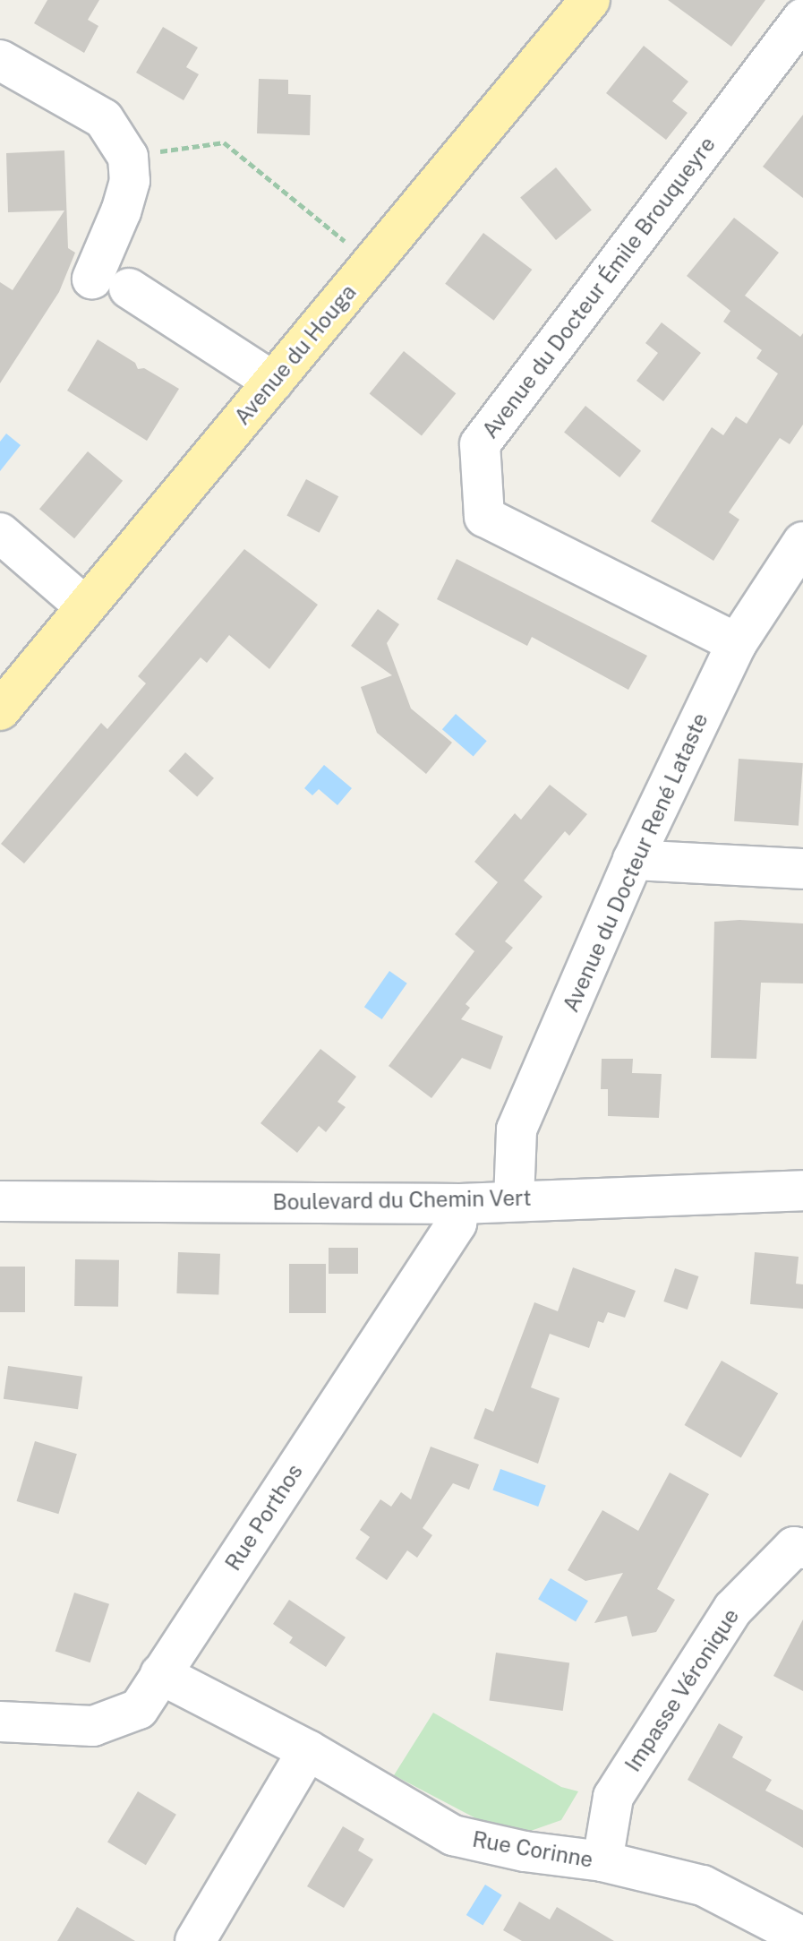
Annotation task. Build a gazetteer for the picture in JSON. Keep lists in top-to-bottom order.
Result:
{
  "streets": {
    "main road": ["Avenue du Houga"],
    "street": [
      "Avenue du Docteur Émile Brouqueyre",
      "Avenue du Docteur René Lataste",
      "Boulevard du Chemin Vert",
      "Rue Porthos",
      "Impasse Véronique",
      "Rue Corinne"
    ]
  },
  "crossings": [
    ["Avenue du Docteur Émile Brouqueyre", "Avenue du Docteur René Lataste"],
    ["Avenue du Docteur René Lataste", "Boulevard du Chemin Vert"],
    ["Boulevard du Chemin Vert", "Rue Porthos"],
    ["Rue Porthos", "Rue Corinne"],
    ["Impasse Véronique", "Rue Corinne"]
  ]
}
